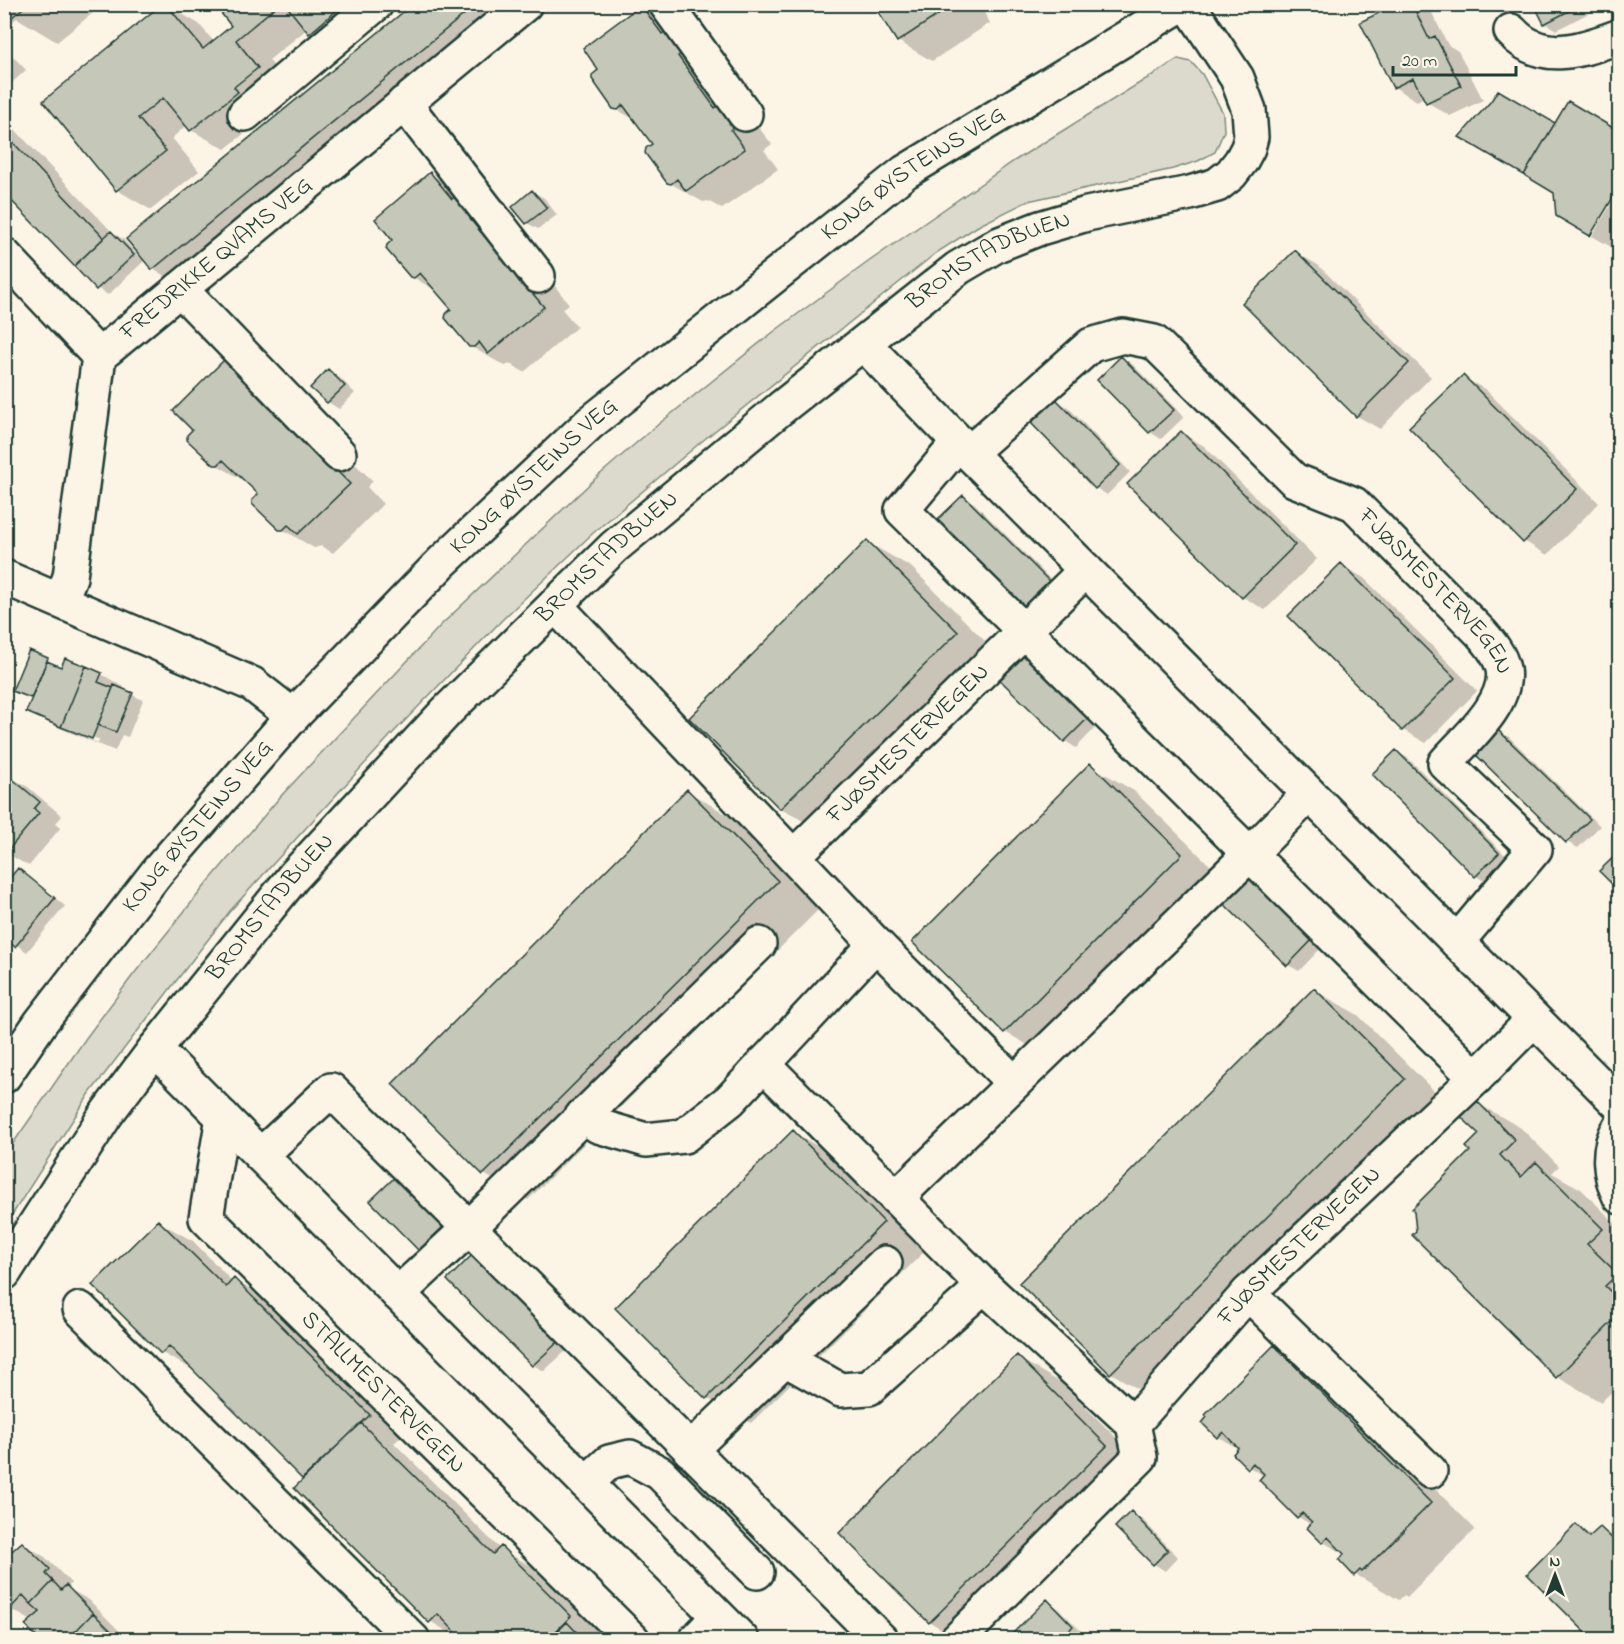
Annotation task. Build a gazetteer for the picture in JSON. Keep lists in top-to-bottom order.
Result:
{
  "streets": {
    "street": [
      "KONG ØYSTEINS VEG",
      "FREDRIKKE QVAMS VEG",
      "BROMSTADBUEN",
      "FJØSMESTERVEGEN",
      "STALLMESTERVEGEN"
    ]
  },
  "scale_bar": "20 m",
  "north": "top"
}
